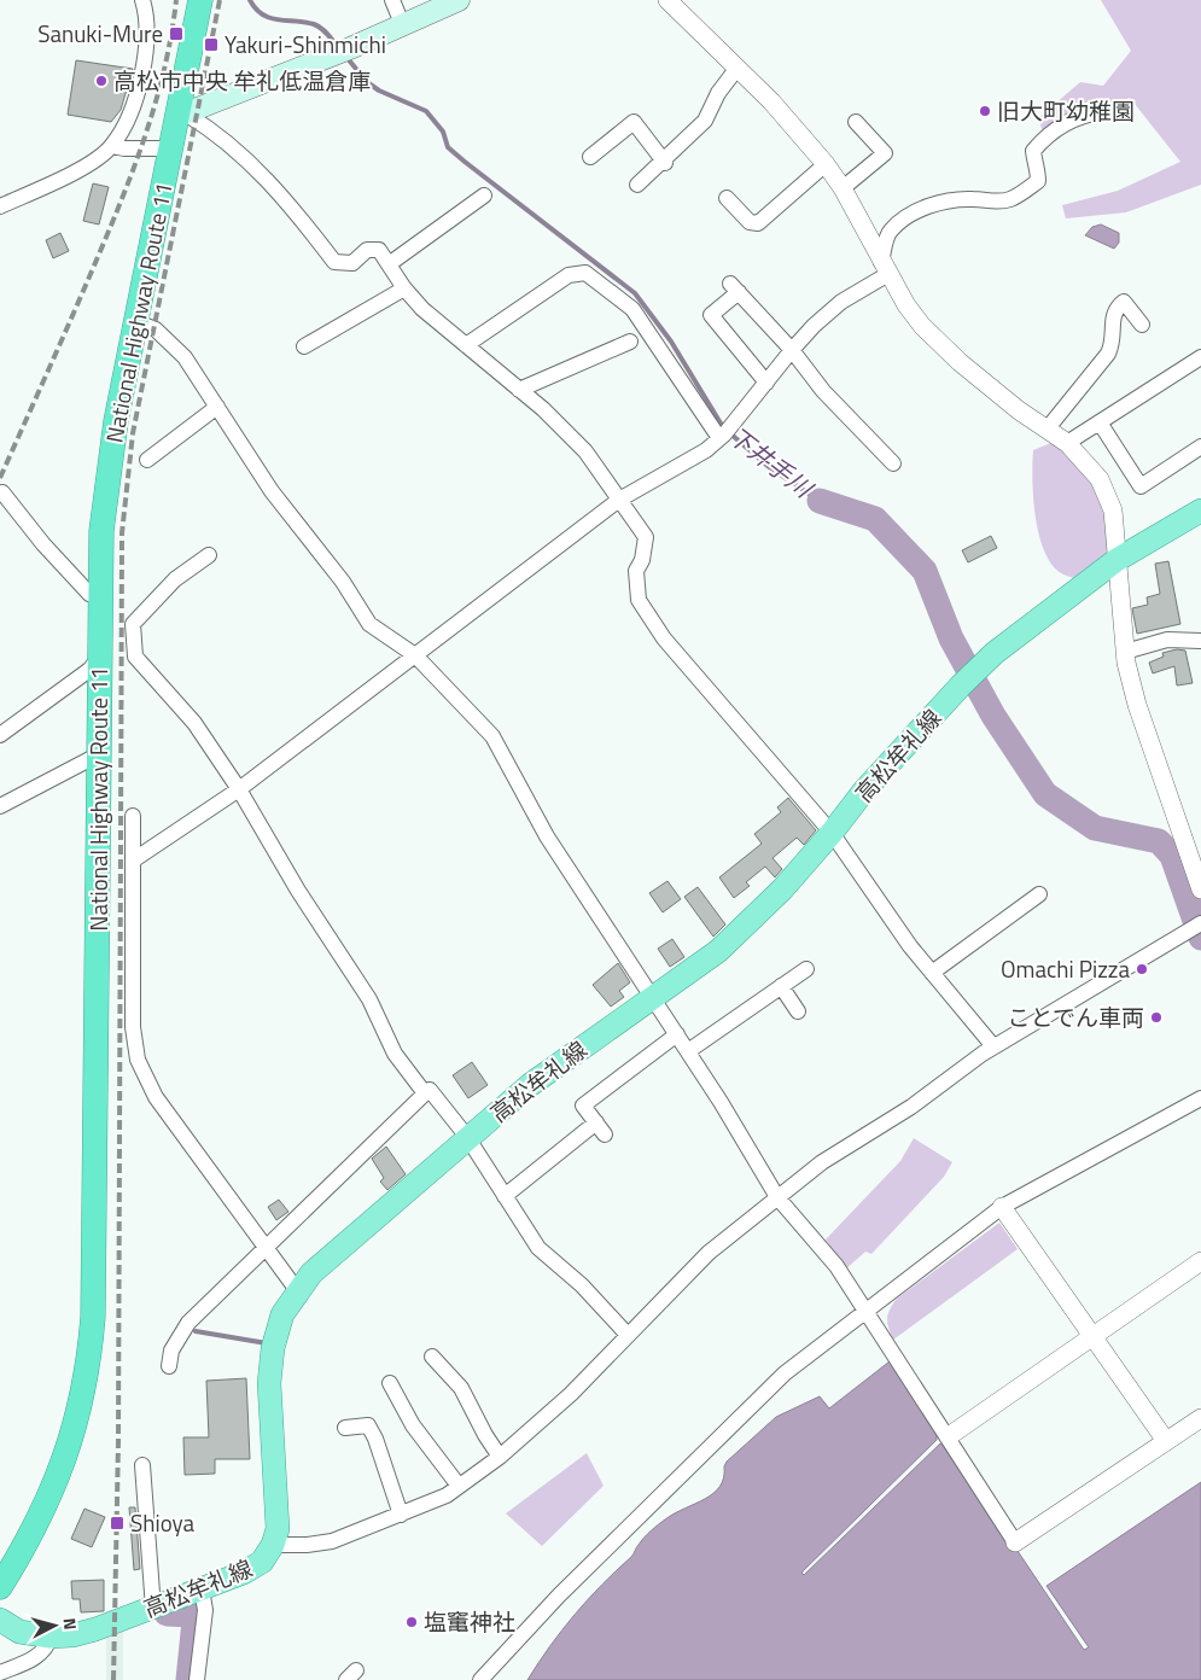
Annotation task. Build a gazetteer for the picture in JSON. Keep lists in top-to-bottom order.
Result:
{
  "streets": {
    "highway": ["National Highway Route 11"],
    "main road": ["高松牟礼線"]
  },
  "water": ["下井手川"],
  "places": {
    "transit": ["Sanuki-Mure", "Yakuri-Shinmichi", "Shioya"],
    "other": [
      "高松市中央 牟礼低温倉庫",
      "旧大町幼稚園",
      "Omachi Pizza",
      "ことでん車両",
      "塩竃神社"
    ]
  },
  "north": "right"
}
